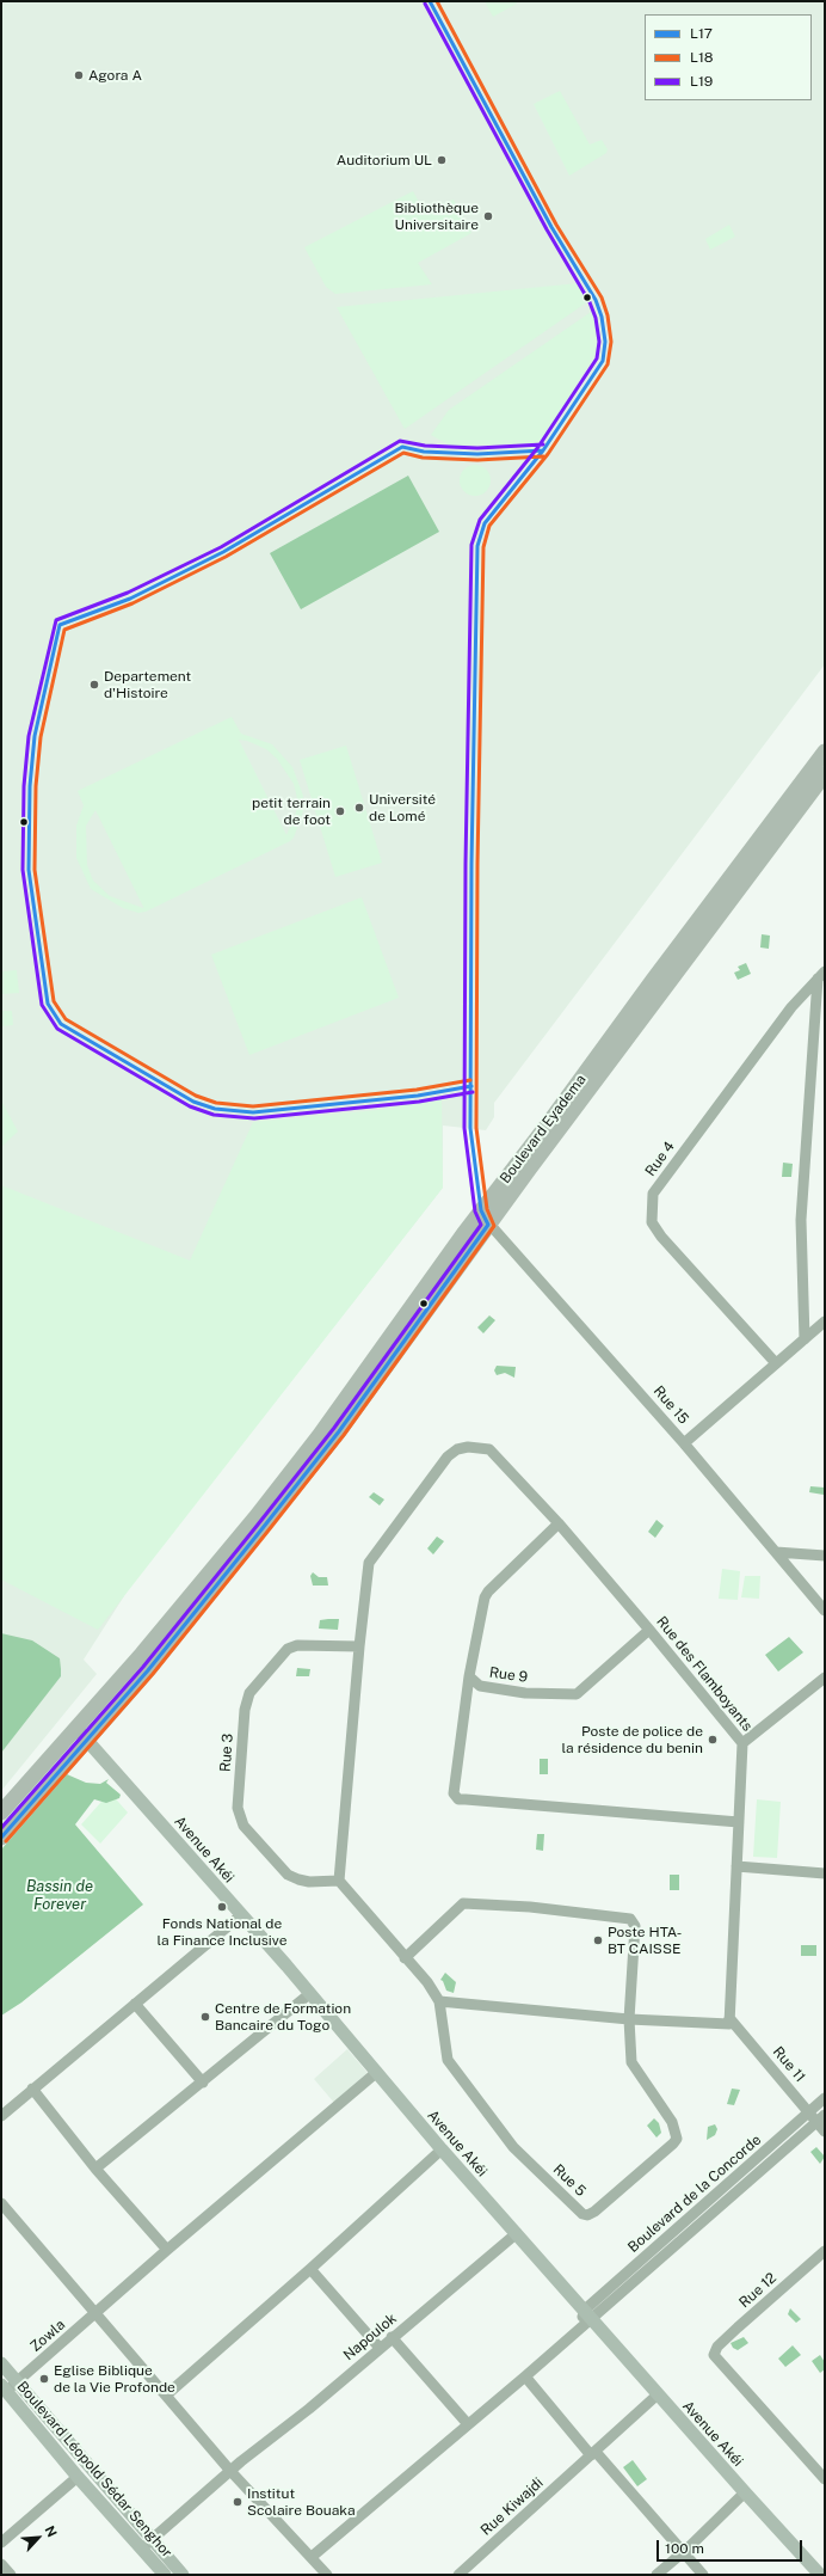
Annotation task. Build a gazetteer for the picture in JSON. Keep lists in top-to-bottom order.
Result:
{
  "streets": {
    "highway": ["Boulevard Eyadema"],
    "main road": ["Avenue Akéi", "Boulevard Léopold Sédar Senghor"],
    "street": [
      "Rue 4",
      "Rue 15",
      "Rue des Flamboyants",
      "Rue 9",
      "Rue 3",
      "Rue 11",
      "Rue 5",
      "Boulevard de la Concorde",
      "Rue 12",
      "Zowla",
      "Napoulok",
      "Rue Kiwajdi"
    ]
  },
  "crossings": [
    ["Boulevard Eyadema", "Rue 15"],
    ["Boulevard Eyadema", "Avenue Akéi"],
    ["Rue des Flamboyants", "Rue 9"],
    ["Rue des Flamboyants", "Rue 3"],
    ["Rue des Flamboyants", "Rue 11"],
    ["Avenue Akéi", "Boulevard de la Concorde"],
    ["Avenue Akéi", "Zowla"],
    ["Avenue Akéi", "Napoulok"],
    ["Avenue Akéi", "Rue Kiwajdi"],
    ["Rue 11", "Boulevard de la Concorde"],
    ["Zowla", "Boulevard Léopold Sédar Senghor"],
    ["Napoulok", "Boulevard Léopold Sédar Senghor"]
  ],
  "water": ["Bassin de Forever"],
  "places": [
    "Agora A",
    "Auditorium UL",
    "Bibliothèque Universitaire",
    "Departement d'Histoire",
    "Université de Lomé",
    "petit terrain de foot",
    "Poste de police de la résidence du benin",
    "Fonds National de la Finance Inclusive",
    "Poste HTA- BT CAISSE",
    "Centre de Formation Bancaire du Togo",
    "Eglise Biblique de la Vie Profonde",
    "Institut Scolaire Bouaka"
  ],
  "lines": ["transit line L17", "transit line L18", "transit line L19"],
  "legend": ["L17", "L18", "L19"],
  "scale_bar": "100 m",
  "north": "top right"
}
